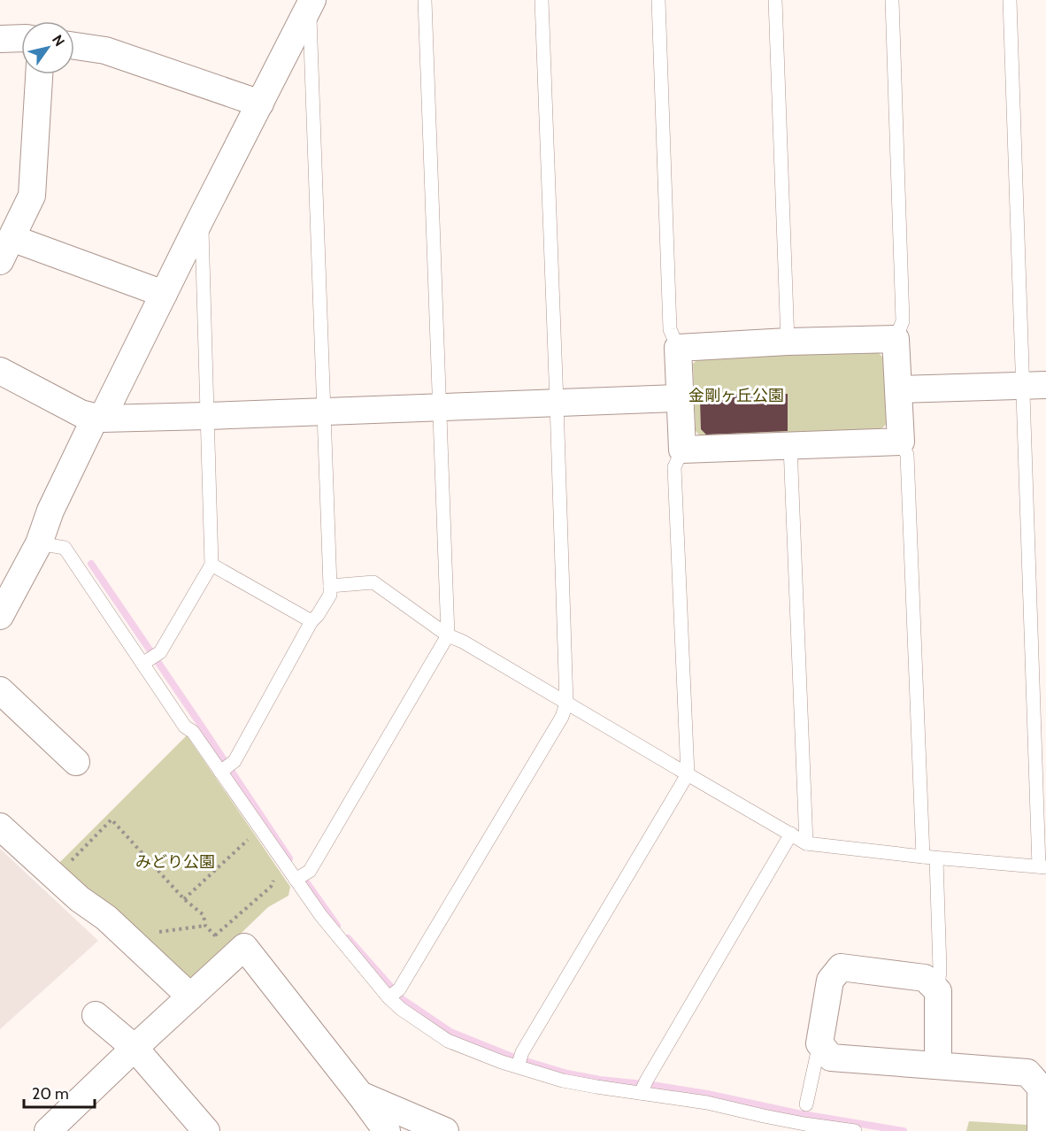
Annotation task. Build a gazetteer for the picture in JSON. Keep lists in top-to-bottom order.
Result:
{
  "parks": ["金剛ヶ丘公園", "みどり公園"],
  "scale_bar": "20 m",
  "north": "top right"
}
